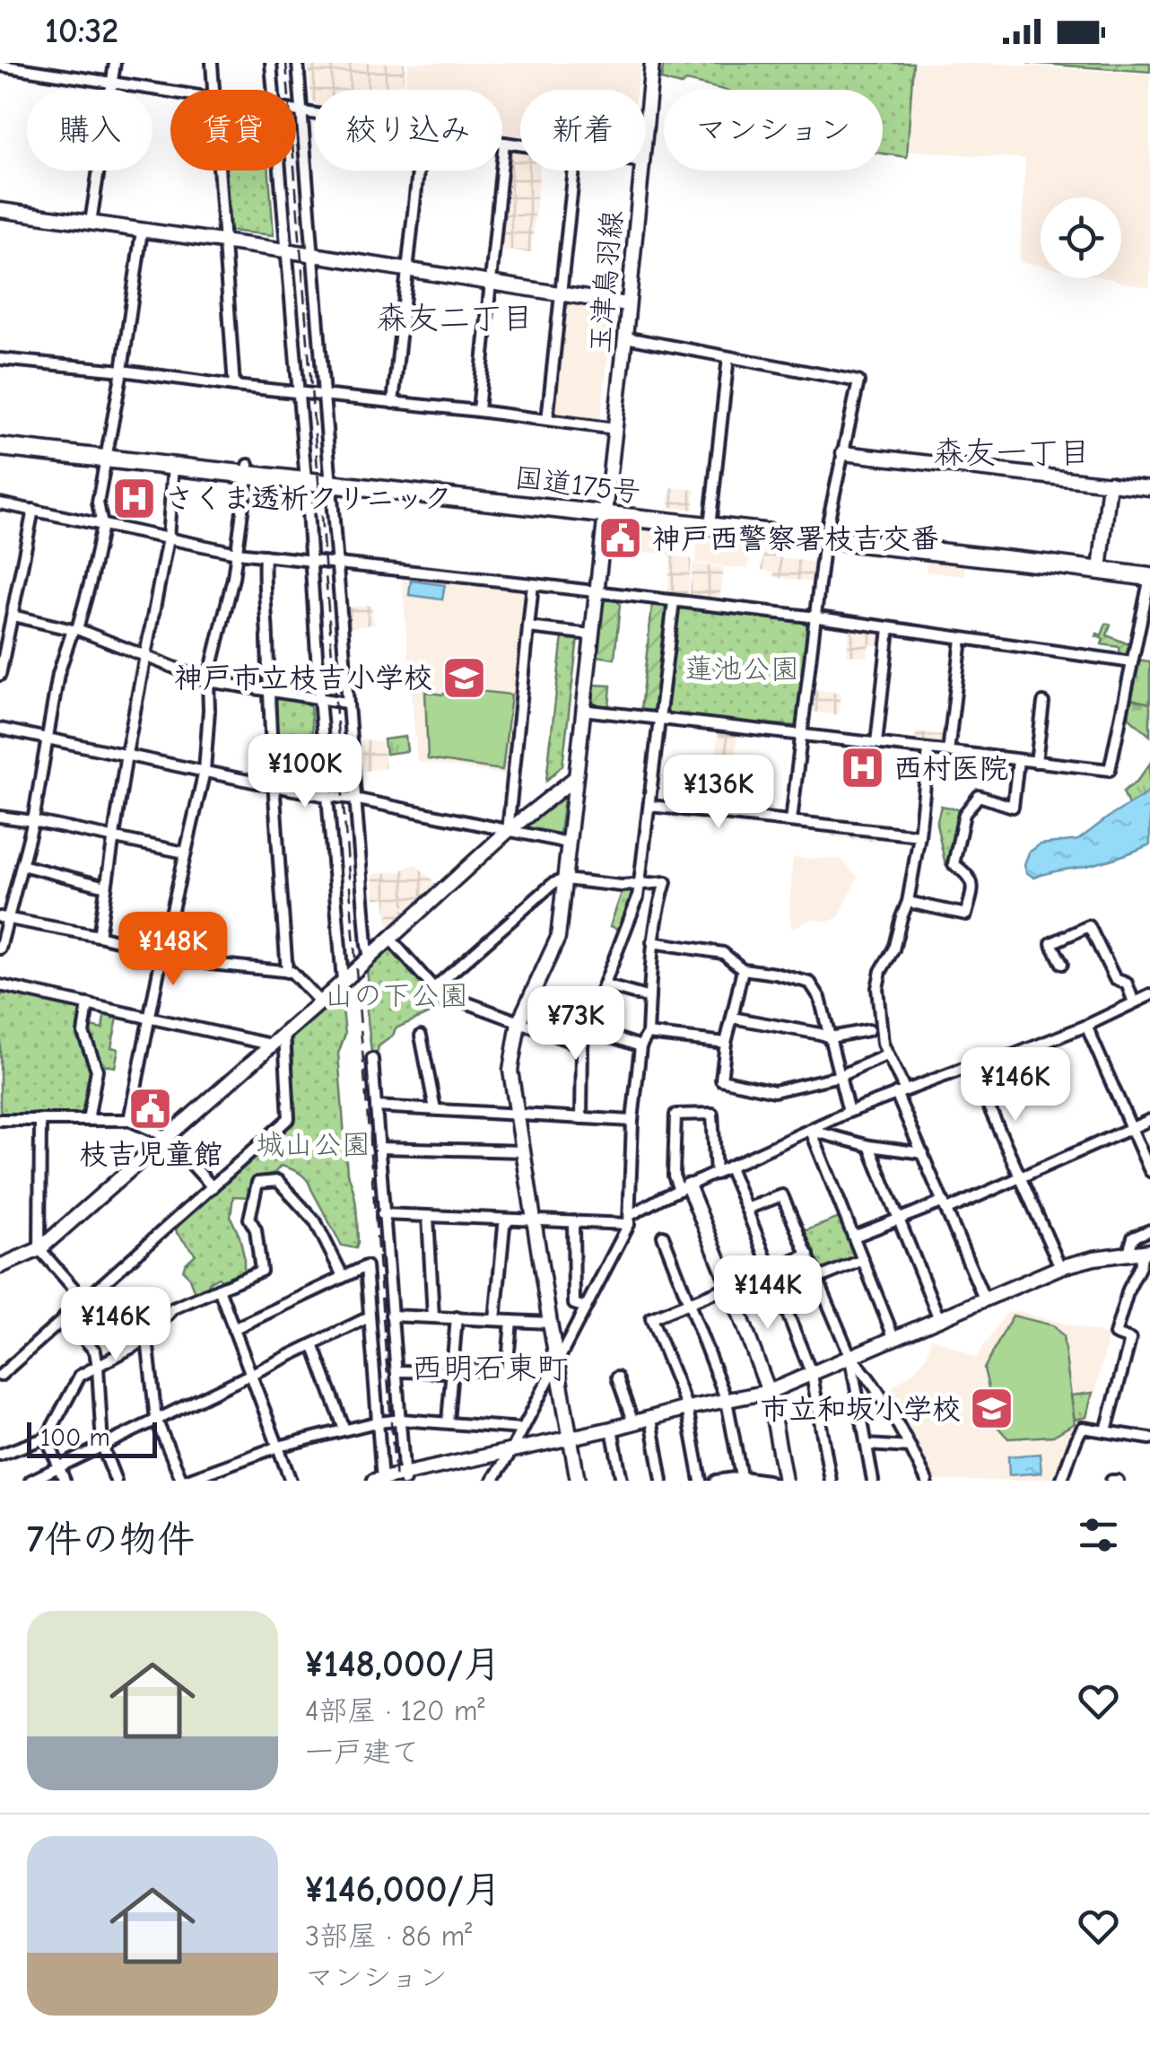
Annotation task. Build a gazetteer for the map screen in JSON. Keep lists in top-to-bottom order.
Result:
{
  "streets": {
    "highway": ["国道175号"],
    "street": ["玉津鳥羽線"]
  },
  "crossings": [
    ["玉津鳥羽線", "国道175号"]
  ],
  "districts": ["森友二丁目", "森友一丁目", "西明石東町"],
  "parks": ["蓮池公園", "山の下公園", "城山公園"],
  "places": {
    "hospital": ["さくま透析クリニック", "西村医院"],
    "public building": ["神戸西警察署枝吉交番", "枝吉児童館"],
    "school or university": ["神戸市立枝吉小学校", "市立和坂小学校"]
  },
  "scale_bar": "100 m",
  "page": {
    "status": "10:32",
    "chip": [
      "購入",
      "賃貸",
      "絞り込み",
      "新着",
      "マンション"
    ],
    "price": [
      "¥100K",
      "¥136K",
      "¥148K",
      "¥73K",
      "¥146K",
      "¥144K",
      "¥146K"
    ],
    "scale": "100 m",
    "heading": "7件の物件",
    "list": [
      {
        "name": "¥148,000/月",
        "note": "4部屋 · 120 m² · 一戸建て"
      },
      {
        "name": "¥146,000/月",
        "note": "3部屋 · 86 m² · マンション"
      }
    ]
  }
}
